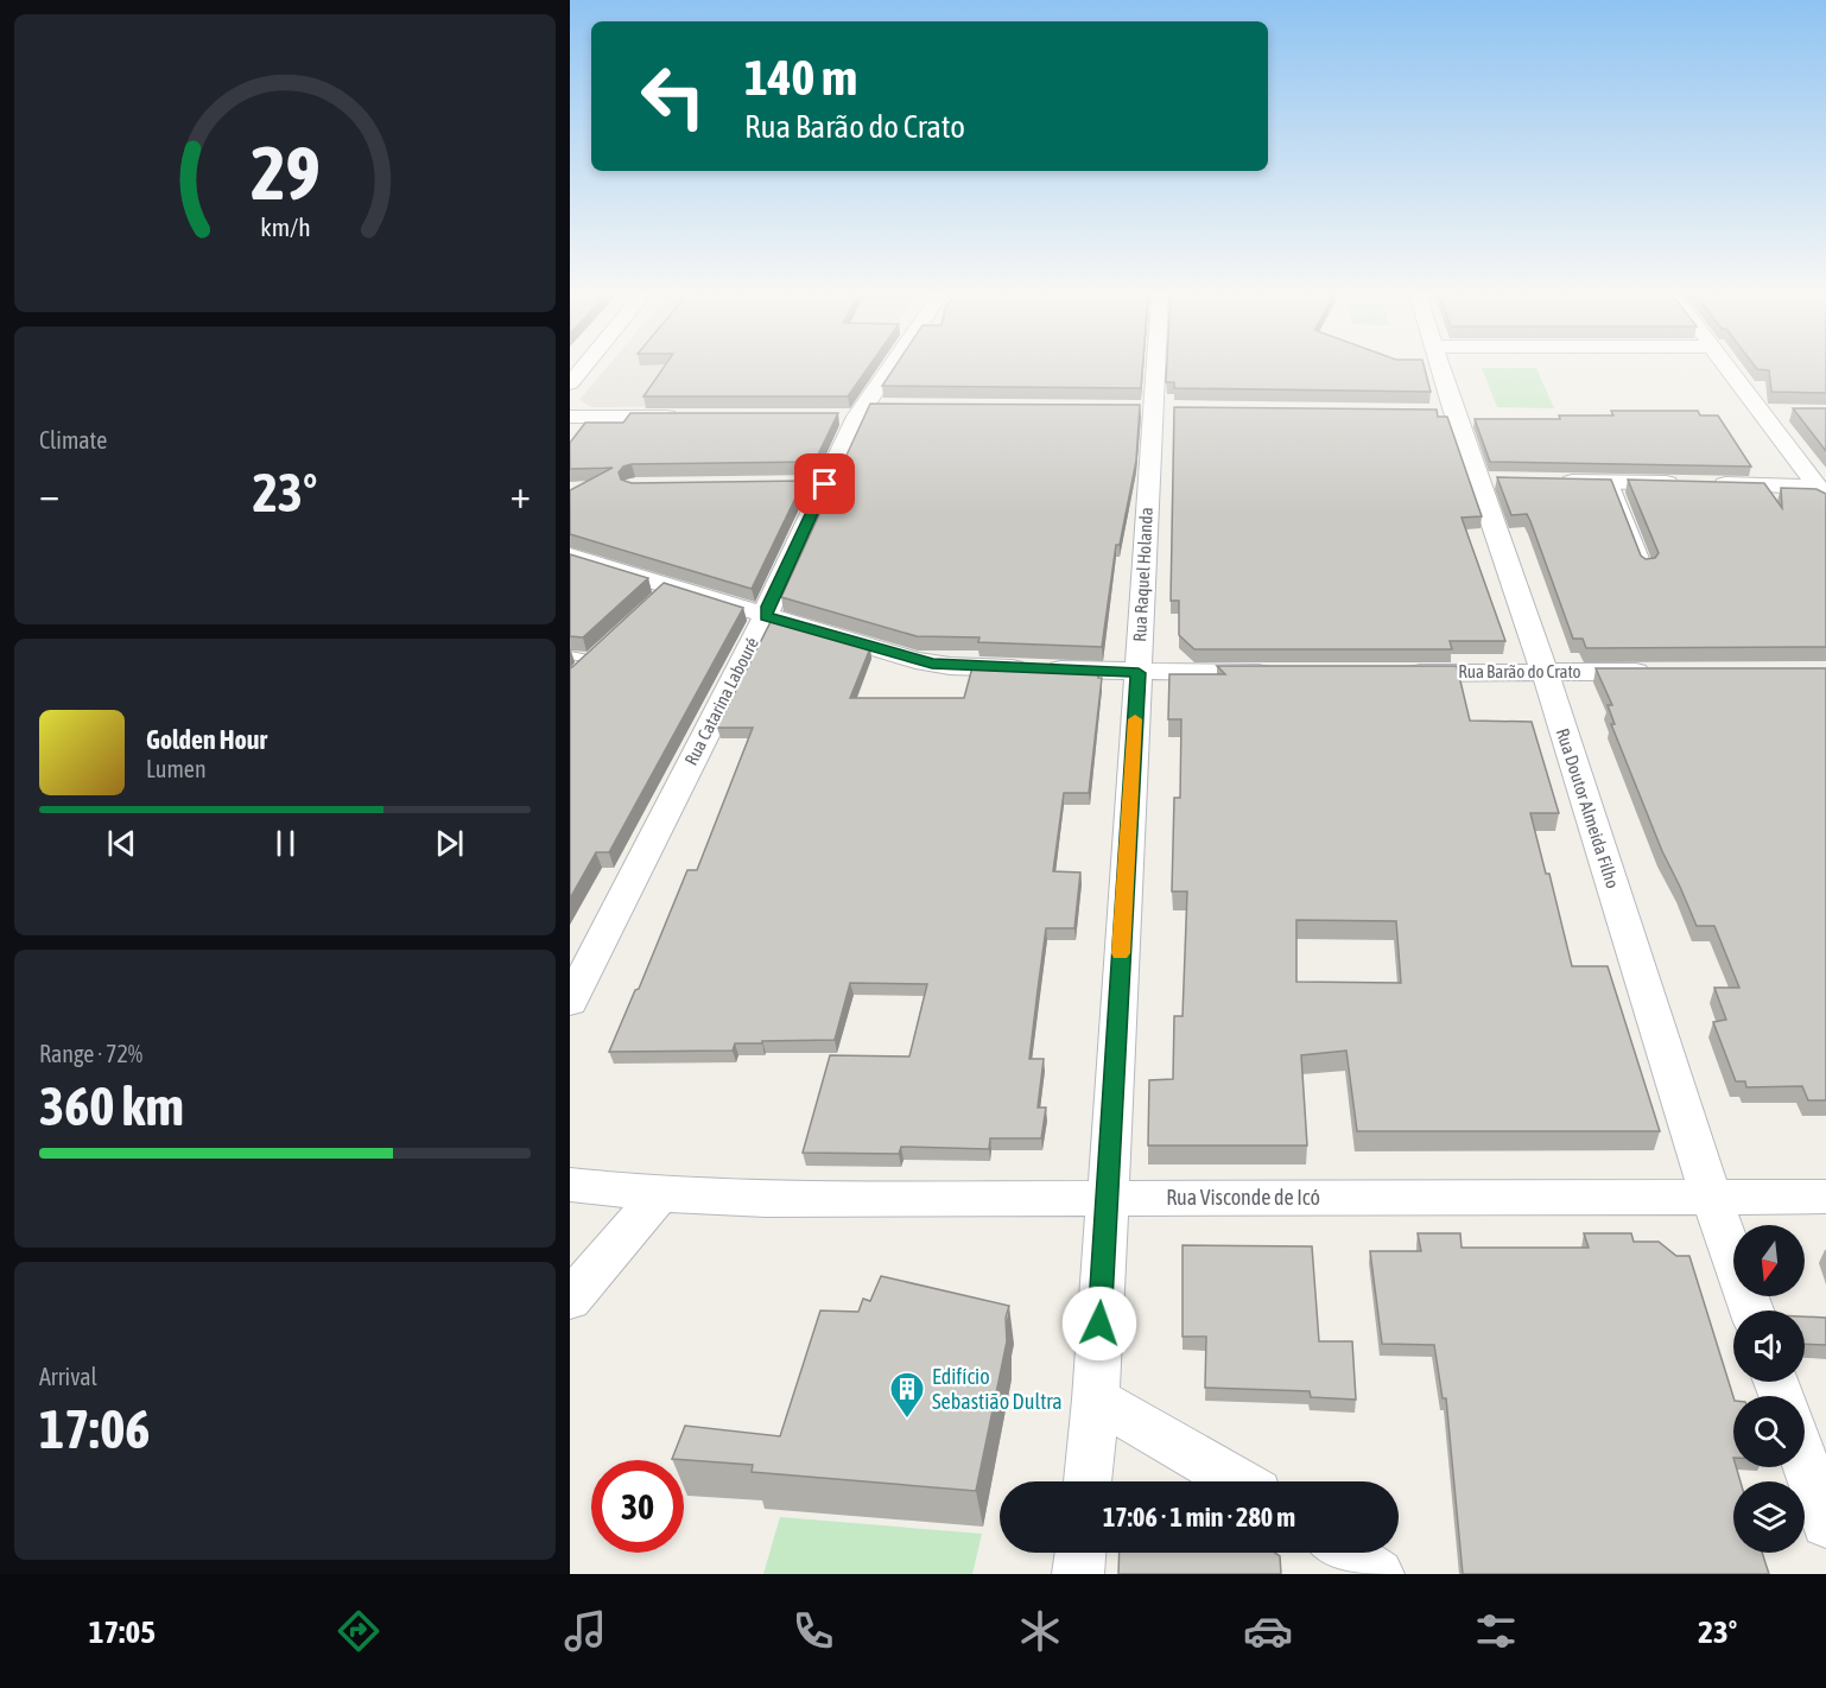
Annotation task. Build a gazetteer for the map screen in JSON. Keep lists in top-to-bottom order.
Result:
{
  "streets": {
    "street": [
      "Rua Raquel Holanda",
      "Rua Barão do Crato",
      "Rua Catarina Labouré",
      "Rua Doutor Almeida Filho",
      "Rua Visconde de Icó"
    ]
  },
  "crossings": [
    ["Rua Raquel Holanda", "Rua Visconde de Icó"],
    ["Rua Barão do Crato", "Rua Doutor Almeida Filho"],
    ["Rua Doutor Almeida Filho", "Rua Visconde de Icó"]
  ],
  "places": {
    "building": ["Edifício Sebastião Dultra"]
  },
  "north": "bottom",
  "page": {
    "turn": ["140 m", "Rua Barão do Crato"],
    "tile": [
      "Climate",
      ["Range · 72%", "360 km"],
      ["Arrival", "17:06"]
    ],
    "heat": ["−", "23°", "+"],
    "song": ["Golden Hour", "Lumen"],
    "limit": "30",
    "trip": "17:06 · 1 min · 280 m",
    "tabs": ["17:05", "23°"],
    "gauge": ["29", "km/h"]
  }
}
